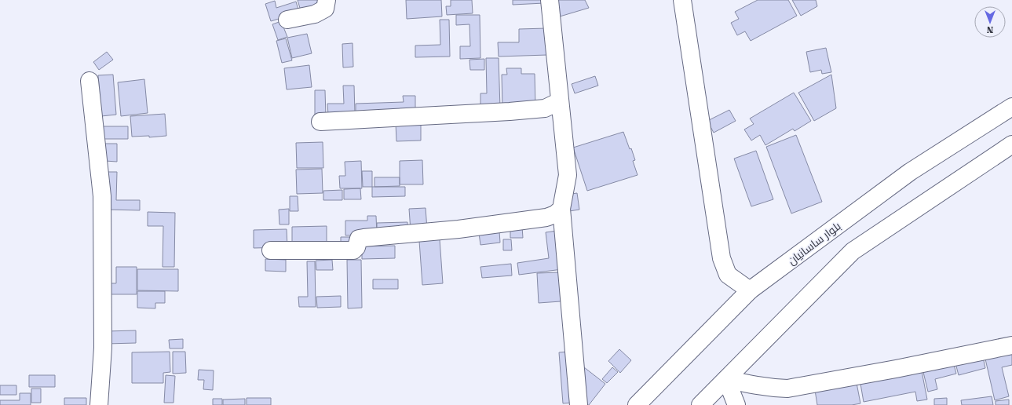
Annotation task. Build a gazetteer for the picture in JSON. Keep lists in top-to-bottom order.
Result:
{
  "streets": {
    "main road": ["بلوار ساسانیان"]
  },
  "north": "bottom"
}
